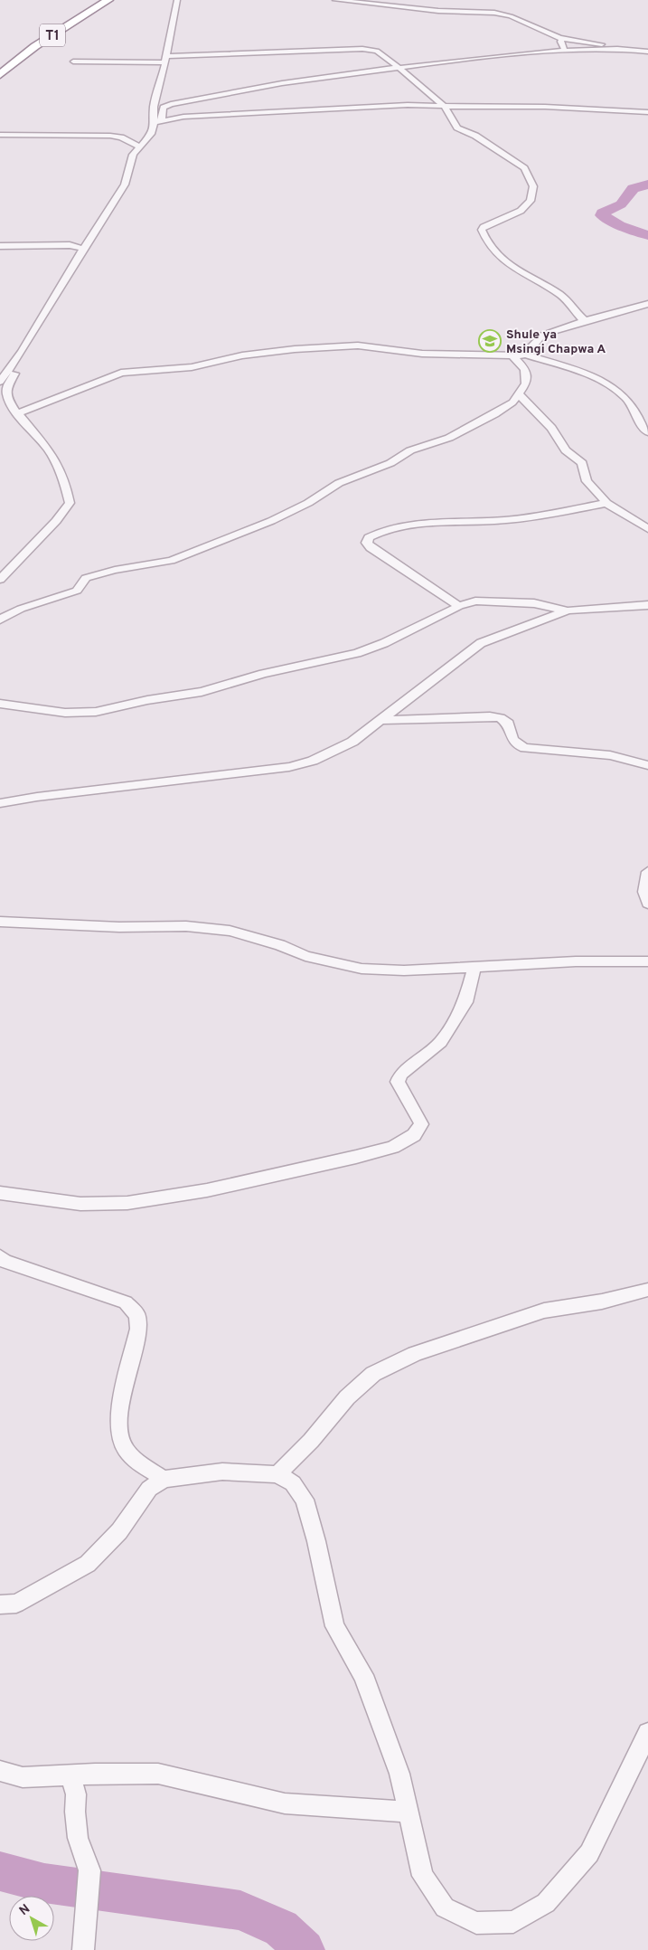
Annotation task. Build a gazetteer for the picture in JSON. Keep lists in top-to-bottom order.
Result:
{
  "streets": {
    "highway": ["T1"]
  },
  "places": {
    "school or university": ["Shule ya Msingi Chapwa A"]
  },
  "north": "top left"
}
